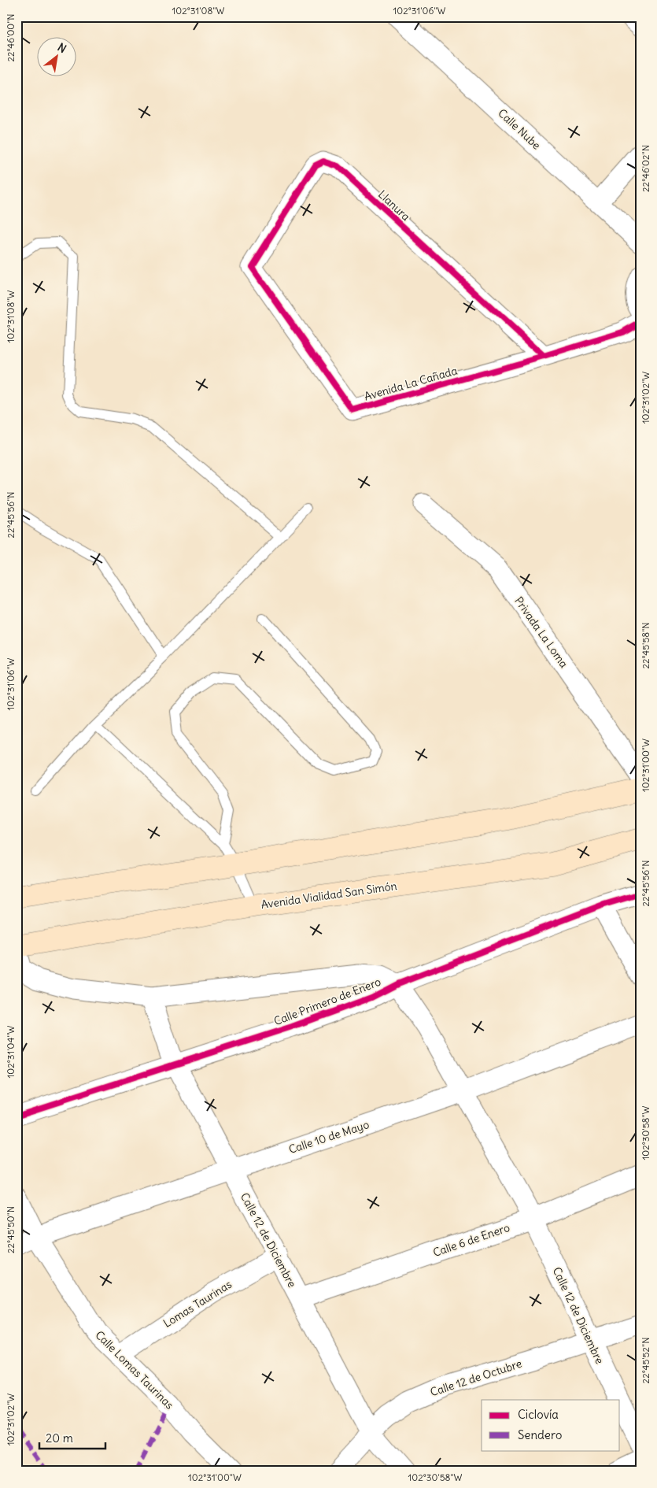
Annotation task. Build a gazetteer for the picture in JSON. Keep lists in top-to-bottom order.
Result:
{
  "streets": {
    "main road": ["Avenida Vialidad San Simón"],
    "street": [
      "Calle Nube",
      "Llanura",
      "Avenida La Cañada",
      "Privada La Loma",
      "Calle Primero de Enero",
      "Calle 10 de Mayo",
      "Calle 12 de Diciembre",
      "Calle 6 de Enero",
      "Lomas Taurinas",
      "Calle Lomas Taurinas",
      "Calle 12 de Octubre"
    ]
  },
  "crossings": [
    ["Llanura", "Avenida La Cañada"],
    ["Calle Primero de Enero", "Calle 12 de Diciembre"],
    ["Calle 10 de Mayo", "Calle 12 de Diciembre"],
    ["Calle 10 de Mayo", "Calle Lomas Taurinas"],
    ["Calle 12 de Diciembre", "Calle 6 de Enero"],
    ["Calle 12 de Diciembre", "Lomas Taurinas"],
    ["Calle 12 de Diciembre", "Calle 12 de Octubre"],
    ["Lomas Taurinas", "Calle Lomas Taurinas"]
  ],
  "legend": ["Ciclovía", "Sendero"],
  "scale_bar": "20 m",
  "north": "top right",
  "coordinates": [
    "102°31'08\"W",
    "102°31'06\"W",
    "22°46'00\"N",
    "22°46'02\"N",
    "102°31'02\"W",
    "22°45'56\"N",
    "22°45'58\"N",
    "102°31'00\"W",
    "102°31'04\"W",
    "102°30'58\"W",
    "22°45'50\"N",
    "22°45'52\"N"
  ]
}
